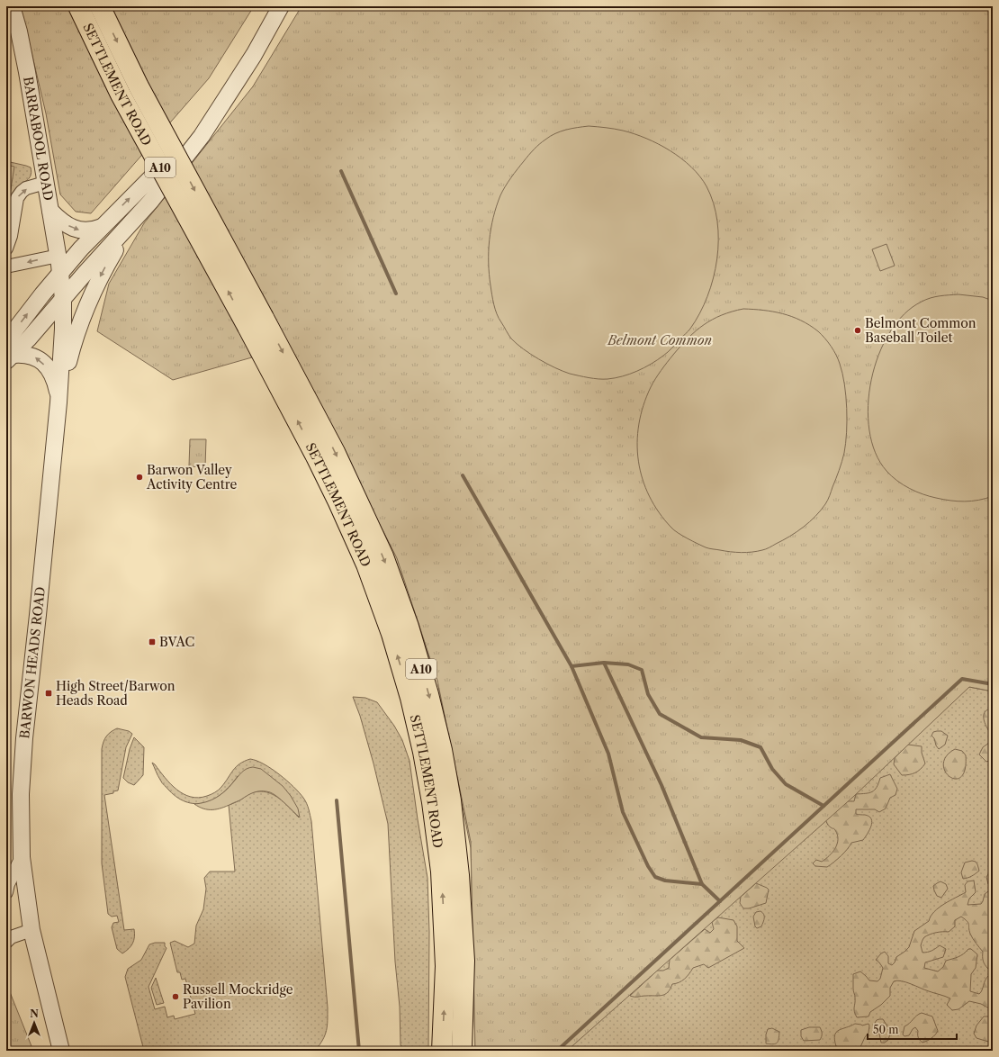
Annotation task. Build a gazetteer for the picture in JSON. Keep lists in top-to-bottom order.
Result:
{
  "streets": {
    "highway": ["SETTLEMENT ROAD", "A10"],
    "street": ["BARRABOOL ROAD", "BARWON HEADS ROAD"]
  },
  "crossings": [
    ["BARRABOOL ROAD", "BARWON HEADS ROAD"]
  ],
  "parks": ["Belmont Common"],
  "places": {
    "other": ["Belmont Common Baseball Toilet", "Barwon Valley Activity Centre", "Russell Mockridge Pavilion"],
    "transit": ["BVAC", "High Street/Barwon Heads Road"]
  },
  "scale_bar": "50 m",
  "north": "top"
}
